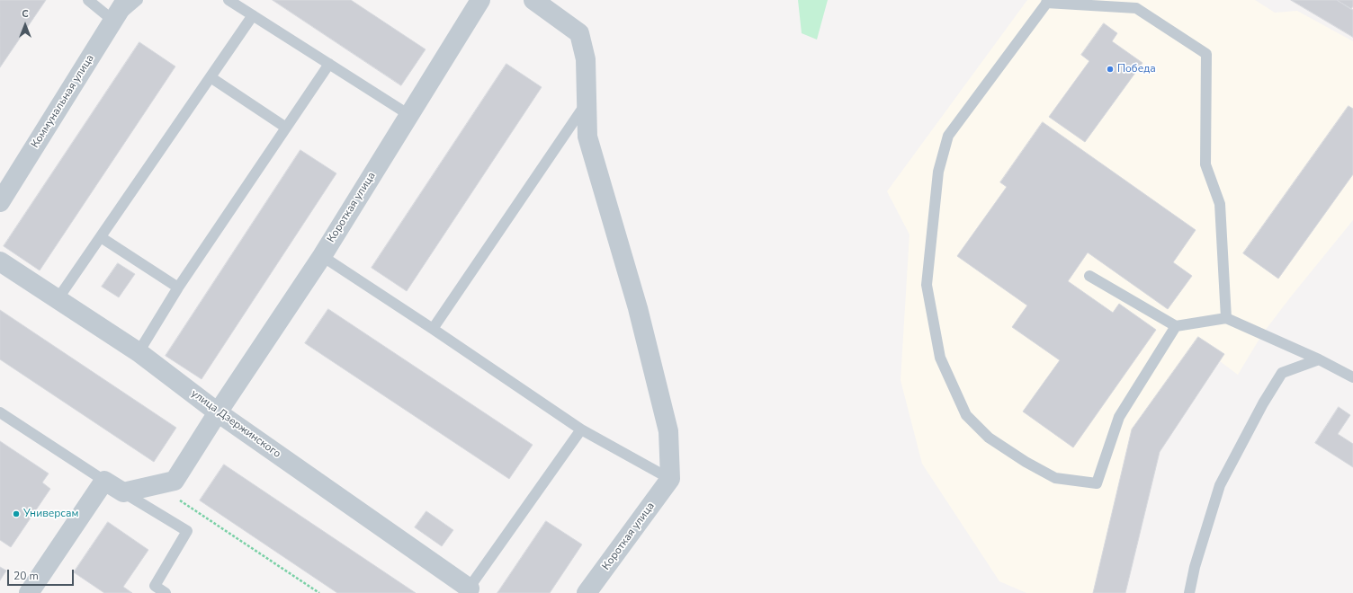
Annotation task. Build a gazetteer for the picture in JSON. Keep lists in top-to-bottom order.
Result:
{
  "streets": {
    "street": ["Коммунальная улица", "Короткая улица", "улица Дзержинского"]
  },
  "crossings": [
    ["Короткая улица", "улица Дзержинского"]
  ],
  "places": ["Победа", "Универсам"],
  "scale_bar": "20 m",
  "north": "top"
}
